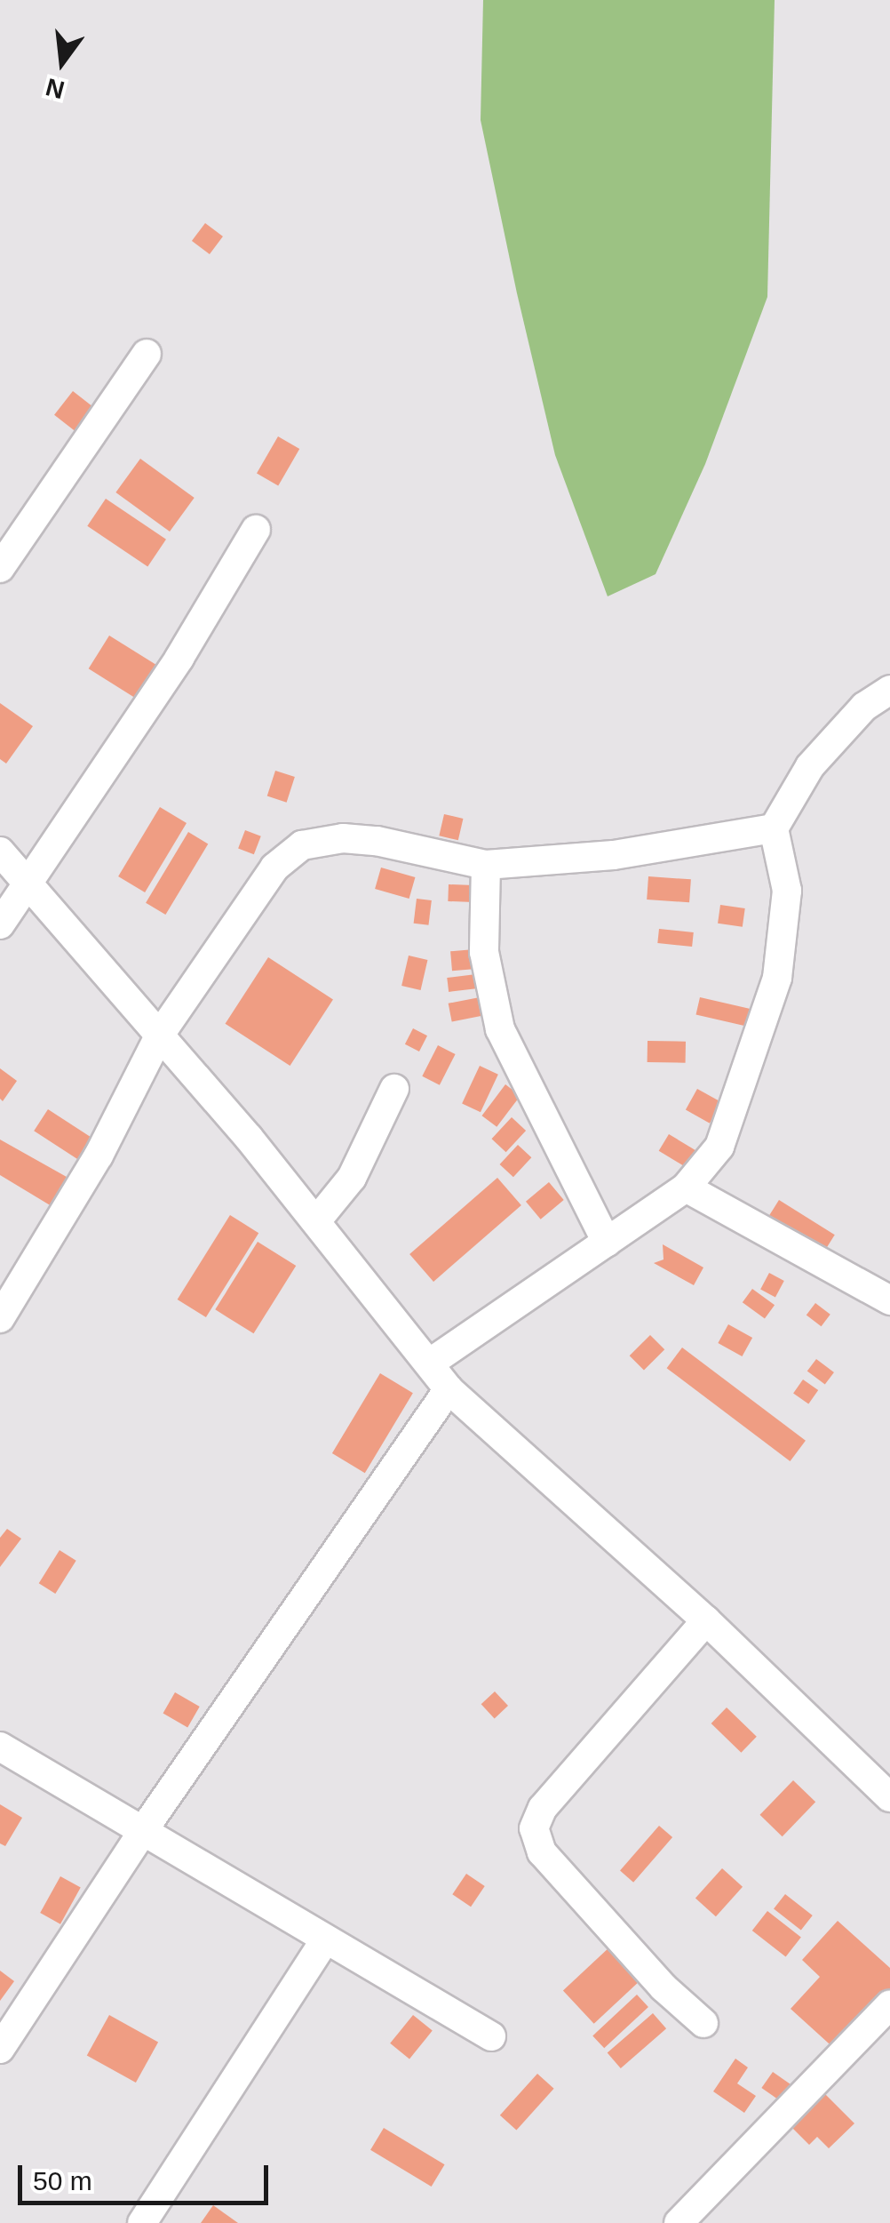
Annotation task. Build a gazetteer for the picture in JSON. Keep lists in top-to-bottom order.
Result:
{
  "scale_bar": "50 m",
  "north": "bottom"
}
